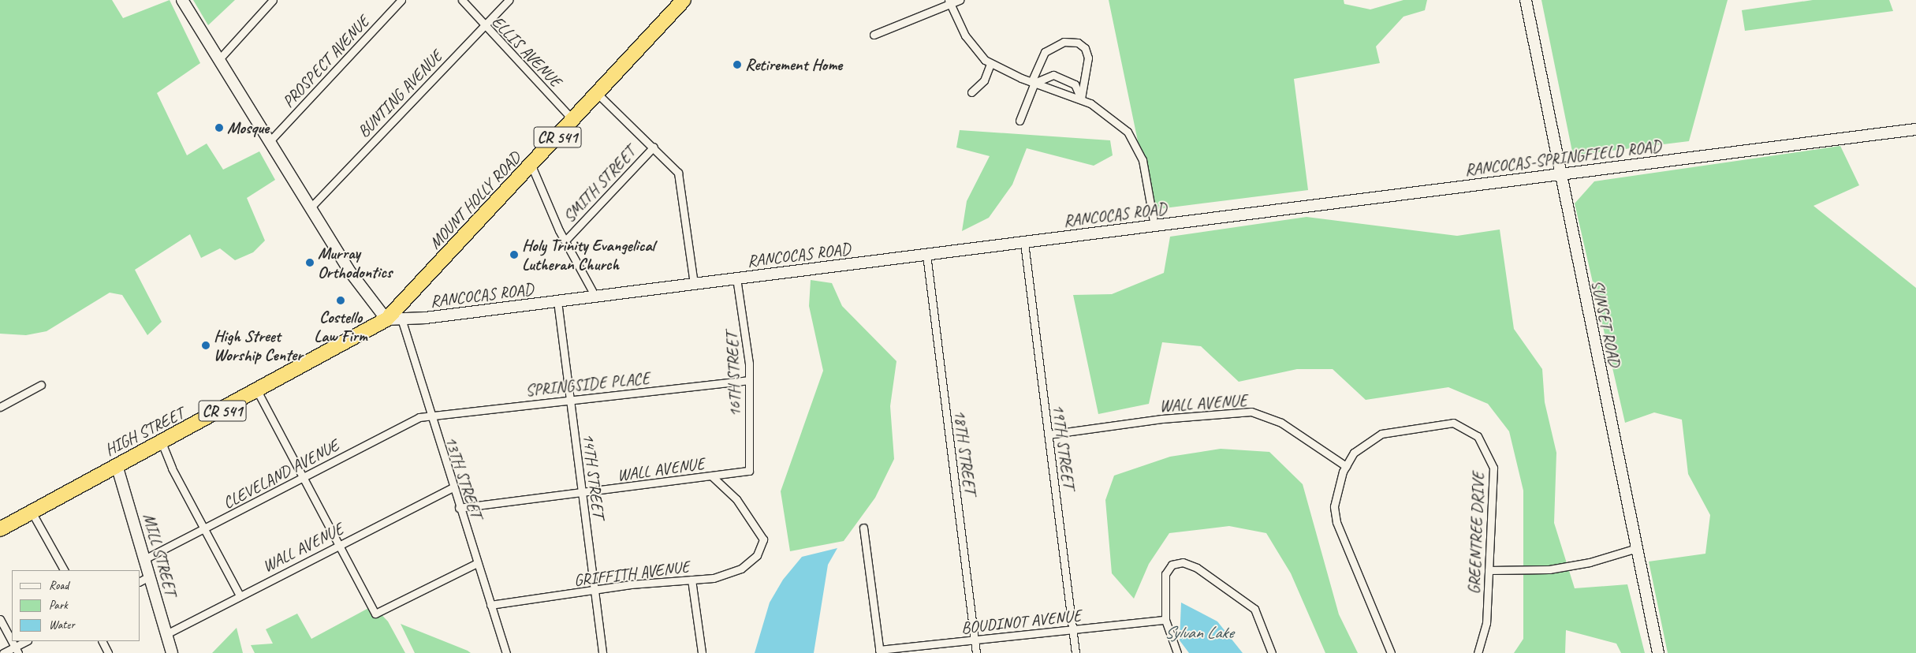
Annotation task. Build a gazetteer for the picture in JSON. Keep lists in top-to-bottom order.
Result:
{
  "streets": {
    "highway": ["CR 541", "MOUNT HOLLY ROAD", "HIGH STREET"],
    "main road": [
      "RANCOCAS-SPRINGFIELD ROAD",
      "RANCOCAS ROAD",
      "SUNSET ROAD",
      "MILL STREET"
    ],
    "street": [
      "ELLIS AVENUE",
      "PROSPECT AVENUE",
      "BUNTING AVENUE",
      "SMITH STREET",
      "16TH STREET",
      "SPRINGSIDE PLACE",
      "WALL AVENUE",
      "19TH STREET",
      "18TH STREET",
      "CLEVELAND AVENUE",
      "14TH STREET",
      "13TH STREET",
      "GREENTREE DRIVE",
      "GRIFFITH AVENUE",
      "BOUDINOT AVENUE"
    ]
  },
  "crossings": [
    ["ELLIS AVENUE", "BUNTING AVENUE"],
    ["ELLIS AVENUE", "MOUNT HOLLY ROAD"],
    ["RANCOCAS-SPRINGFIELD ROAD", "RANCOCAS ROAD"],
    ["RANCOCAS-SPRINGFIELD ROAD", "SUNSET ROAD"],
    ["MOUNT HOLLY ROAD", "RANCOCAS ROAD"],
    ["MOUNT HOLLY ROAD", "HIGH STREET"],
    ["MOUNT HOLLY ROAD", "13TH STREET"],
    ["RANCOCAS ROAD", "16TH STREET"],
    ["RANCOCAS ROAD", "19TH STREET"],
    ["RANCOCAS ROAD", "18TH STREET"],
    ["RANCOCAS ROAD", "14TH STREET"],
    ["RANCOCAS ROAD", "13TH STREET"],
    ["16TH STREET", "SPRINGSIDE PLACE"],
    ["16TH STREET", "WALL AVENUE"],
    ["SPRINGSIDE PLACE", "CLEVELAND AVENUE"],
    ["SPRINGSIDE PLACE", "14TH STREET"],
    ["SPRINGSIDE PLACE", "13TH STREET"],
    ["WALL AVENUE", "19TH STREET"],
    ["WALL AVENUE", "14TH STREET"],
    ["WALL AVENUE", "13TH STREET"],
    ["WALL AVENUE", "GREENTREE DRIVE"],
    ["WALL AVENUE", "MILL STREET"],
    ["WALL AVENUE", "GRIFFITH AVENUE"],
    ["HIGH STREET", "MILL STREET"],
    ["19TH STREET", "BOUDINOT AVENUE"],
    ["18TH STREET", "BOUDINOT AVENUE"],
    ["CLEVELAND AVENUE", "13TH STREET"],
    ["CLEVELAND AVENUE", "MILL STREET"],
    ["14TH STREET", "GRIFFITH AVENUE"],
    ["13TH STREET", "GRIFFITH AVENUE"]
  ],
  "water": ["Sylvan Lake"],
  "places": [
    "Retirement Home",
    "Mosque",
    "Holy Trinity Evangelical Lutheran Church",
    "Murray Orthodontics",
    "Costello Law Firm",
    "High Street Worship Center"
  ],
  "legend": ["Road", "Park", "Water"]
}
